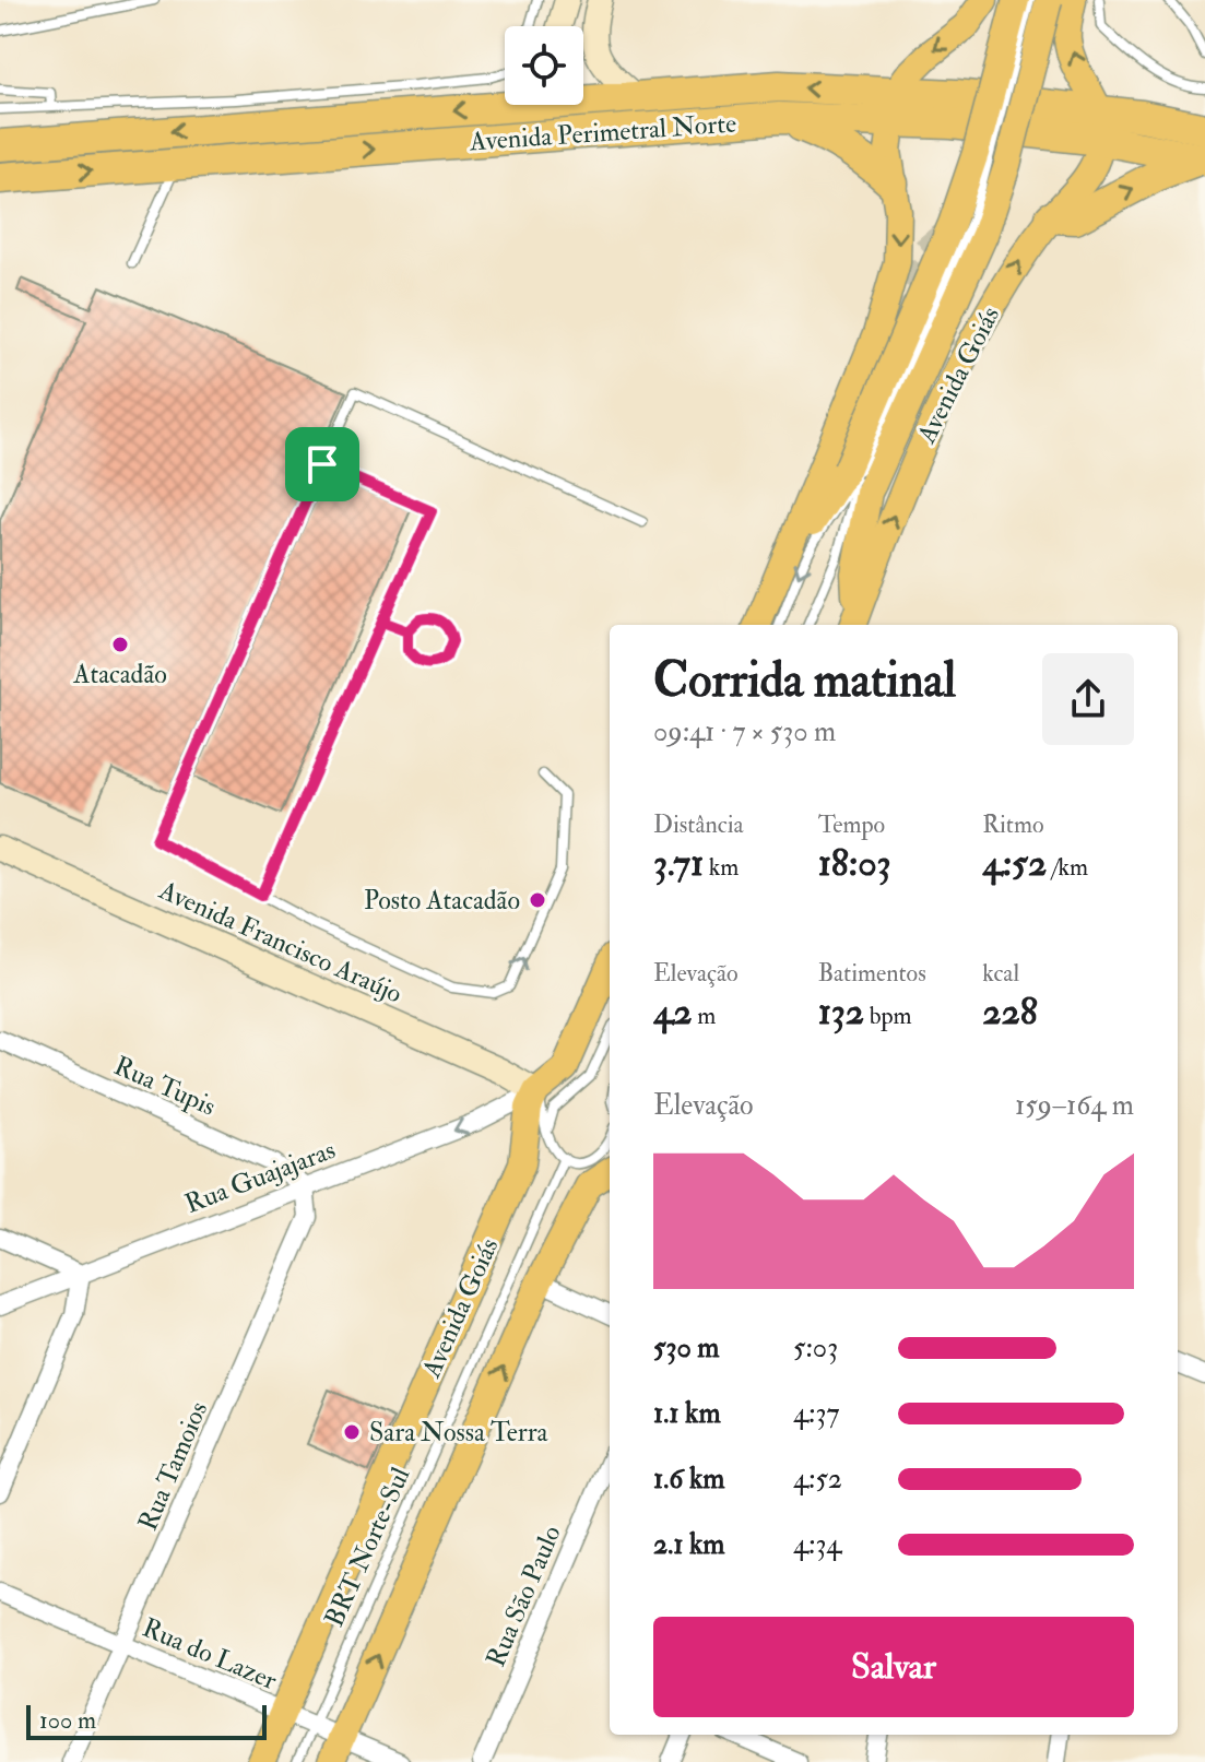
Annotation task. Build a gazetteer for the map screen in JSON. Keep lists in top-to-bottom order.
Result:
{
  "streets": {
    "highway": ["Avenida Perimetral Norte"],
    "main road": ["Avenida Goiás"],
    "street": [
      "Avenida Francisco Araújo",
      "Rua Tupis",
      "Rua Guajajaras",
      "Rua Tamoios",
      "Rua São Paulo",
      "Rua do Lazer"
    ],
    "lane": ["BRT Norte-Sul"]
  },
  "crossings": [
    ["Avenida Perimetral Norte", "Avenida Goiás"],
    ["Avenida Goiás", "Avenida Francisco Araújo"],
    ["Avenida Goiás", "Rua Guajajaras"],
    ["Avenida Goiás", "Rua do Lazer"],
    ["Avenida Francisco Araújo", "Rua Guajajaras"],
    ["Rua Tupis", "Rua Guajajaras"],
    ["Rua Tupis", "Rua Tamoios"],
    ["Rua Guajajaras", "Rua Tamoios"],
    ["Rua Tamoios", "Rua do Lazer"],
    ["BRT Norte-Sul", "Rua do Lazer"]
  ],
  "one_way": ["Rua Guajajaras"],
  "places": ["Atacadão", "Posto Atacadão", "Sara Nossa Terra"],
  "scale_bar": "100 m",
  "page": {
    "heading": ["Corrida matinal", "09:41 · 7 × 530 m"],
    "stats": [
      ["Distância", "3.71 km"],
      ["Tempo", "18:03"],
      ["Ritmo", "4:52 /km"],
      ["Elevação", "42 m"],
      ["Batimentos", "132 bpm"],
      ["kcal", "228"]
    ],
    "chart": ["Elevação", "159–164 m"],
    "list": [
      {
        "name": "530 m",
        "note": "5:03"
      },
      {
        "name": "1.1 km",
        "note": "4:37"
      },
      {
        "name": "1.6 km",
        "note": "4:52"
      },
      {
        "name": "2.1 km",
        "note": "4:34"
      }
    ],
    "buttons": "Salvar",
    "scale": "100 m"
  }
}
